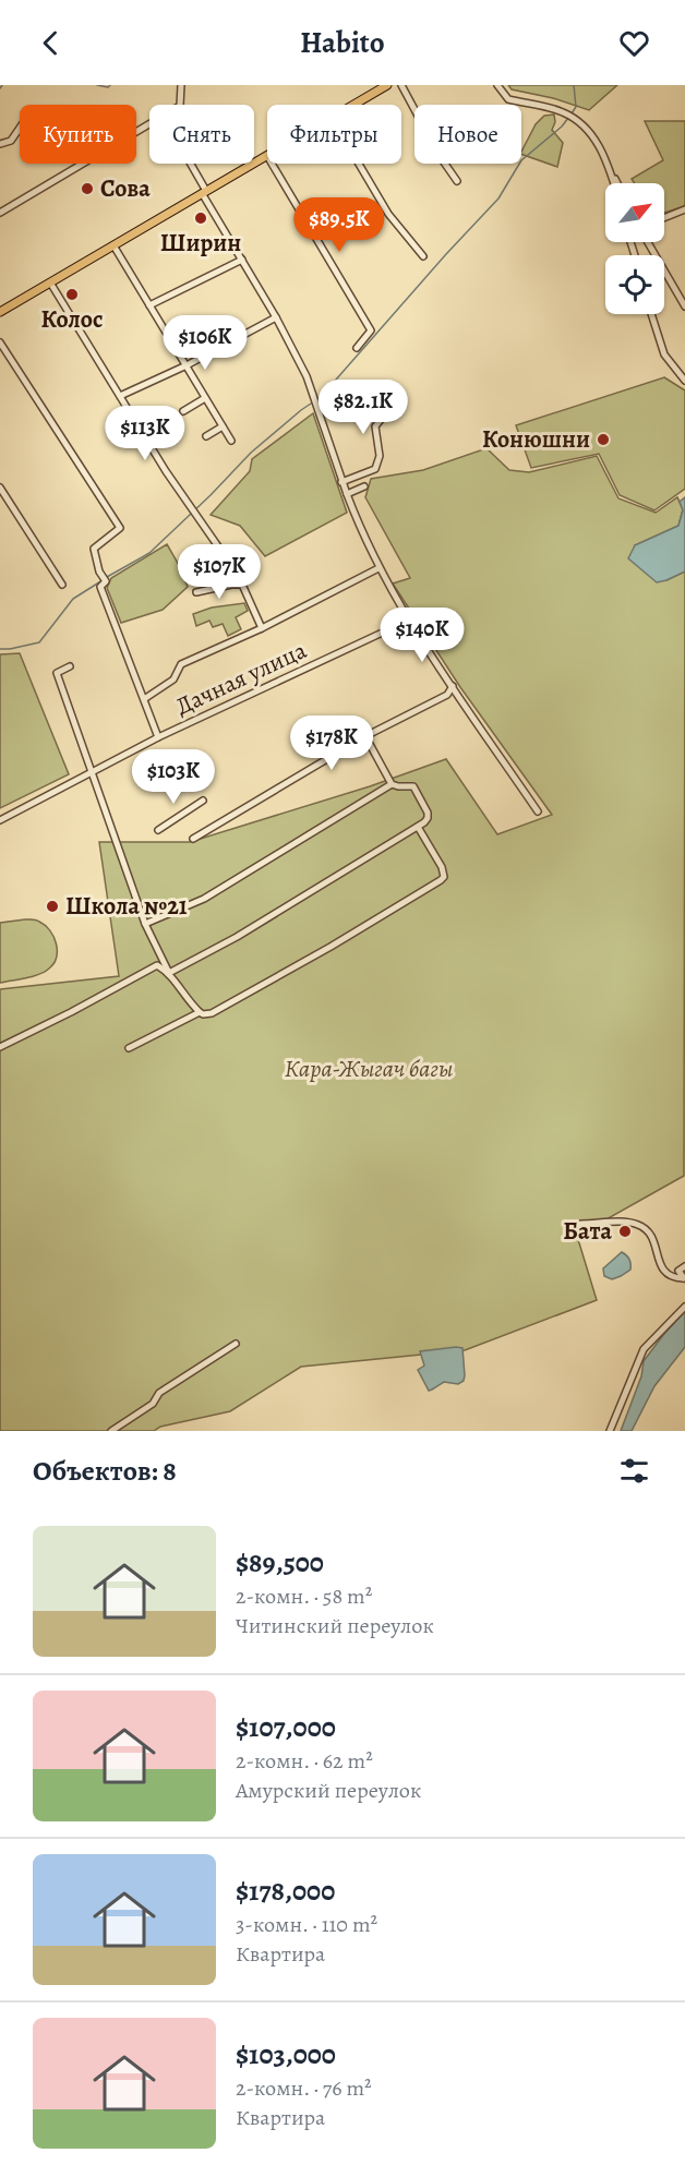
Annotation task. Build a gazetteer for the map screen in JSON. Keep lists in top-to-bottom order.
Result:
{
  "streets": {
    "street": ["Дачная улица"]
  },
  "parks": ["Кара-Жыгач багы"],
  "places": [
    "Сова",
    "Ширин",
    "Колос",
    "Конюшни",
    "Школа №21",
    "Бата"
  ],
  "north": "top right",
  "page": {
    "header": "Habito",
    "chip": [
      "Купить",
      "Снять",
      "Фильтры",
      "Новое"
    ],
    "price": [
      "$89.5K",
      "$106K",
      "$82.1K",
      "$113K",
      "$107K",
      "$140K",
      "$178K",
      "$103K"
    ],
    "heading": "Объектов: 8",
    "list": [
      {
        "name": "$89,500",
        "note": "2-комн. · 58 m² · Читинский переулок"
      },
      {
        "name": "$107,000",
        "note": "2-комн. · 62 m² · Амурский переулок"
      },
      {
        "name": "$178,000",
        "note": "3-комн. · 110 m² · Квартира"
      },
      {
        "name": "$103,000",
        "note": "2-комн. · 76 m² · Квартира"
      }
    ]
  }
}
